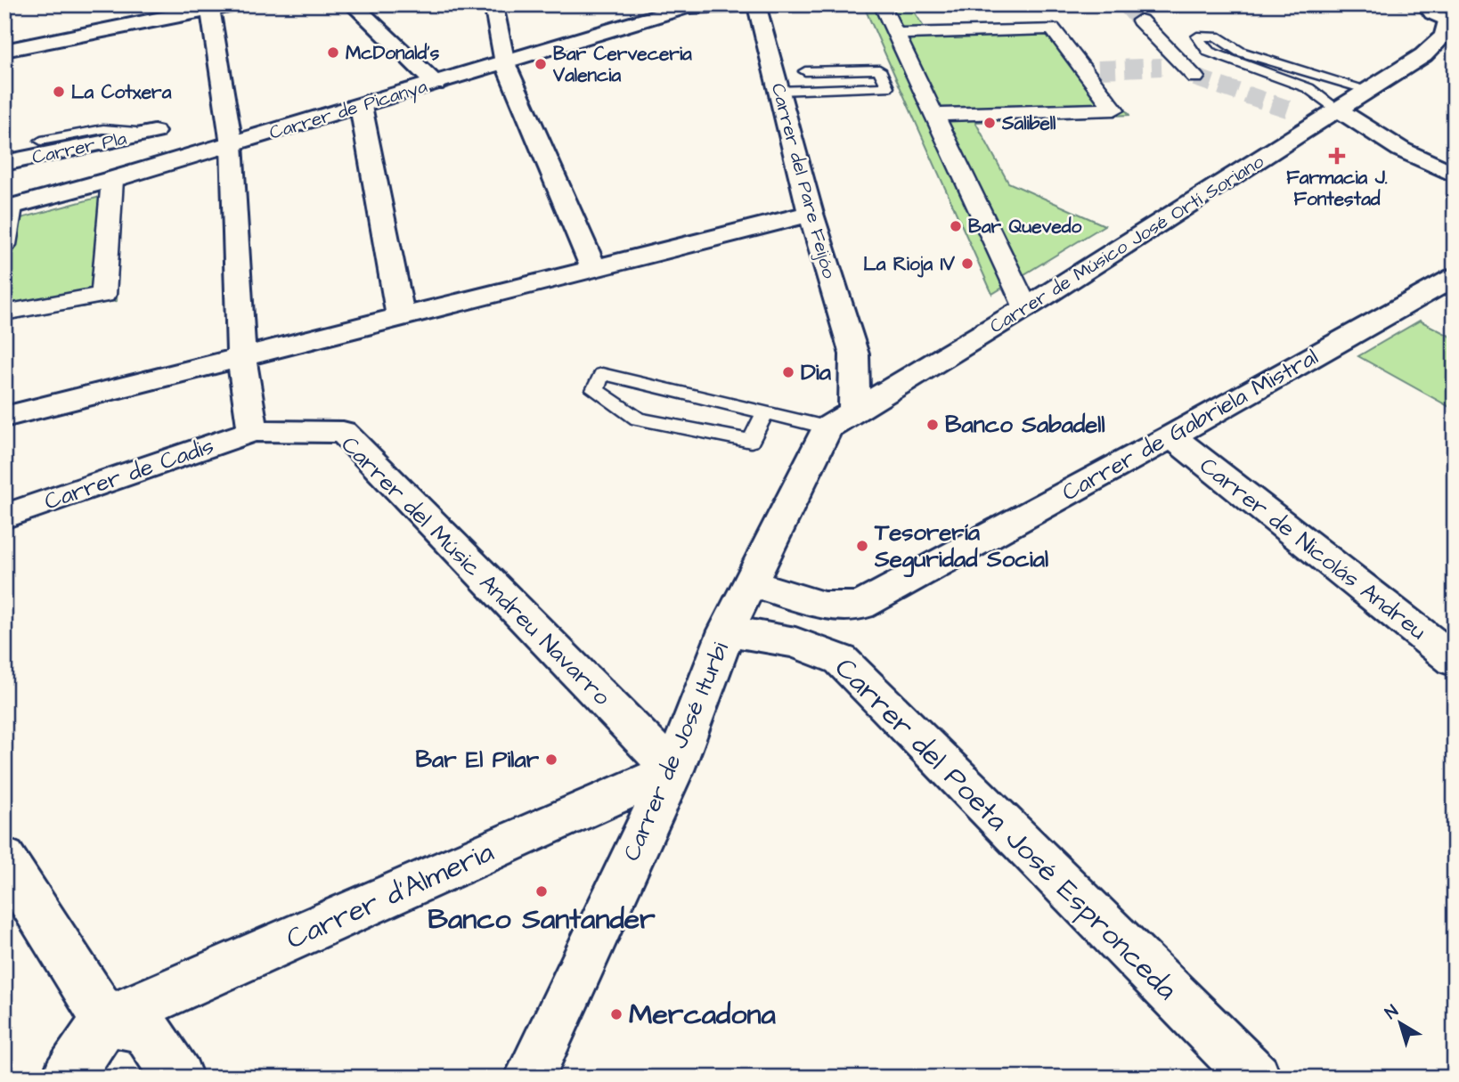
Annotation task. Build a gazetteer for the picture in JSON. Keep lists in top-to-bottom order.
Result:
{
  "streets": {
    "street": [
      "Carrer de Picanya",
      "Carrer Pla",
      "Carrer del Pare Feijóo",
      "Carrer de Músico José Ortí Soriano",
      "Carrer de Gabriela Mistral",
      "Carrer de Cadis",
      "Carrer de Nicolás Andreu",
      "Carrer del Músic Andreu Navarro",
      "Carrer de José Iturbi",
      "Carrer del Poeta José Espronceda",
      "Carrer d'Almeria"
    ]
  },
  "crossings": [
    ["Carrer de Picanya", "Carrer del Pare Feijóo"],
    ["Carrer del Pare Feijóo", "Carrer de Músico José Ortí Soriano"],
    ["Carrer del Pare Feijóo", "Carrer de José Iturbi"],
    ["Carrer de Músico José Ortí Soriano", "Carrer de José Iturbi"],
    ["Carrer de Gabriela Mistral", "Carrer de Nicolás Andreu"],
    ["Carrer de Gabriela Mistral", "Carrer de José Iturbi"],
    ["Carrer de Cadis", "Carrer del Músic Andreu Navarro"],
    ["Carrer del Músic Andreu Navarro", "Carrer de José Iturbi"],
    ["Carrer del Músic Andreu Navarro", "Carrer d'Almeria"],
    ["Carrer de José Iturbi", "Carrer del Poeta José Espronceda"],
    ["Carrer de José Iturbi", "Carrer d'Almeria"]
  ],
  "places": {
    "other": [
      "McDonald's",
      "Bar Cerveceria Valencia",
      "La Cotxera",
      "Salibell",
      "Bar Quevedo",
      "La Rioja IV",
      "Dia",
      "Banco Sabadell",
      "Tesorería Seguridad Social",
      "Bar El Pilar",
      "Banco Santander",
      "Mercadona"
    ],
    "health": ["Farmacia J. Fontestad"]
  },
  "north": "top left"
}
